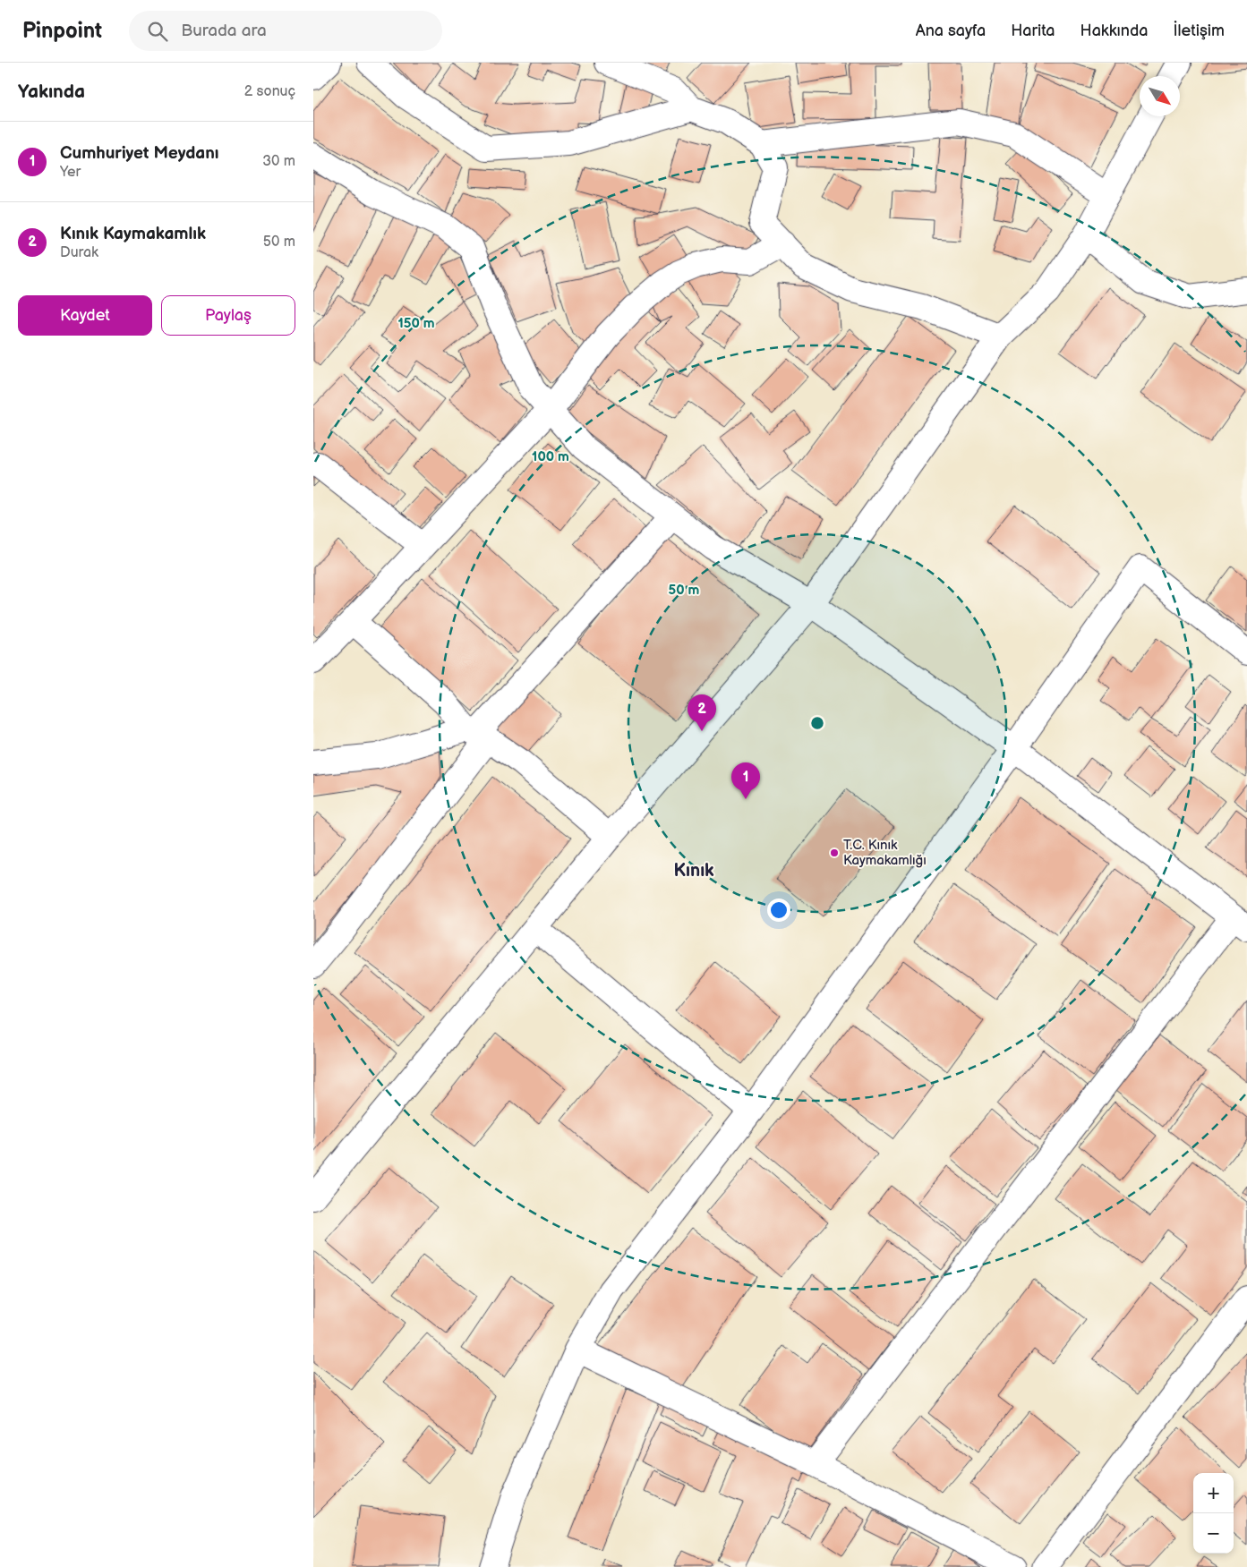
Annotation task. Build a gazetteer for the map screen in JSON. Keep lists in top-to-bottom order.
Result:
{
  "districts": ["Kınık"],
  "places": ["T.C. Kınık Kaymakamlığı"],
  "north": "bottom right",
  "page": {
    "header": "Pinpoint",
    "search": "Burada ara",
    "nav": [
      "Ana sayfa",
      "Harita",
      "Hakkında",
      "İletişim"
    ],
    "heading": ["Yakında", "2 sonuç"],
    "list": [
      {
        "mark": "1",
        "name": "Cumhuriyet Meydanı",
        "note": "Yer",
        "value": "30 m"
      },
      {
        "mark": "2",
        "name": "Kınık Kaymakamlık",
        "note": "Durak",
        "value": "50 m"
      }
    ],
    "buttons": ["Kaydet", "Paylaş"],
    "pins": ["2", "1"],
    "map_buttons": ["+", "−"]
  },
  "rings": ["150 m", "100 m", "50 m"]
}
